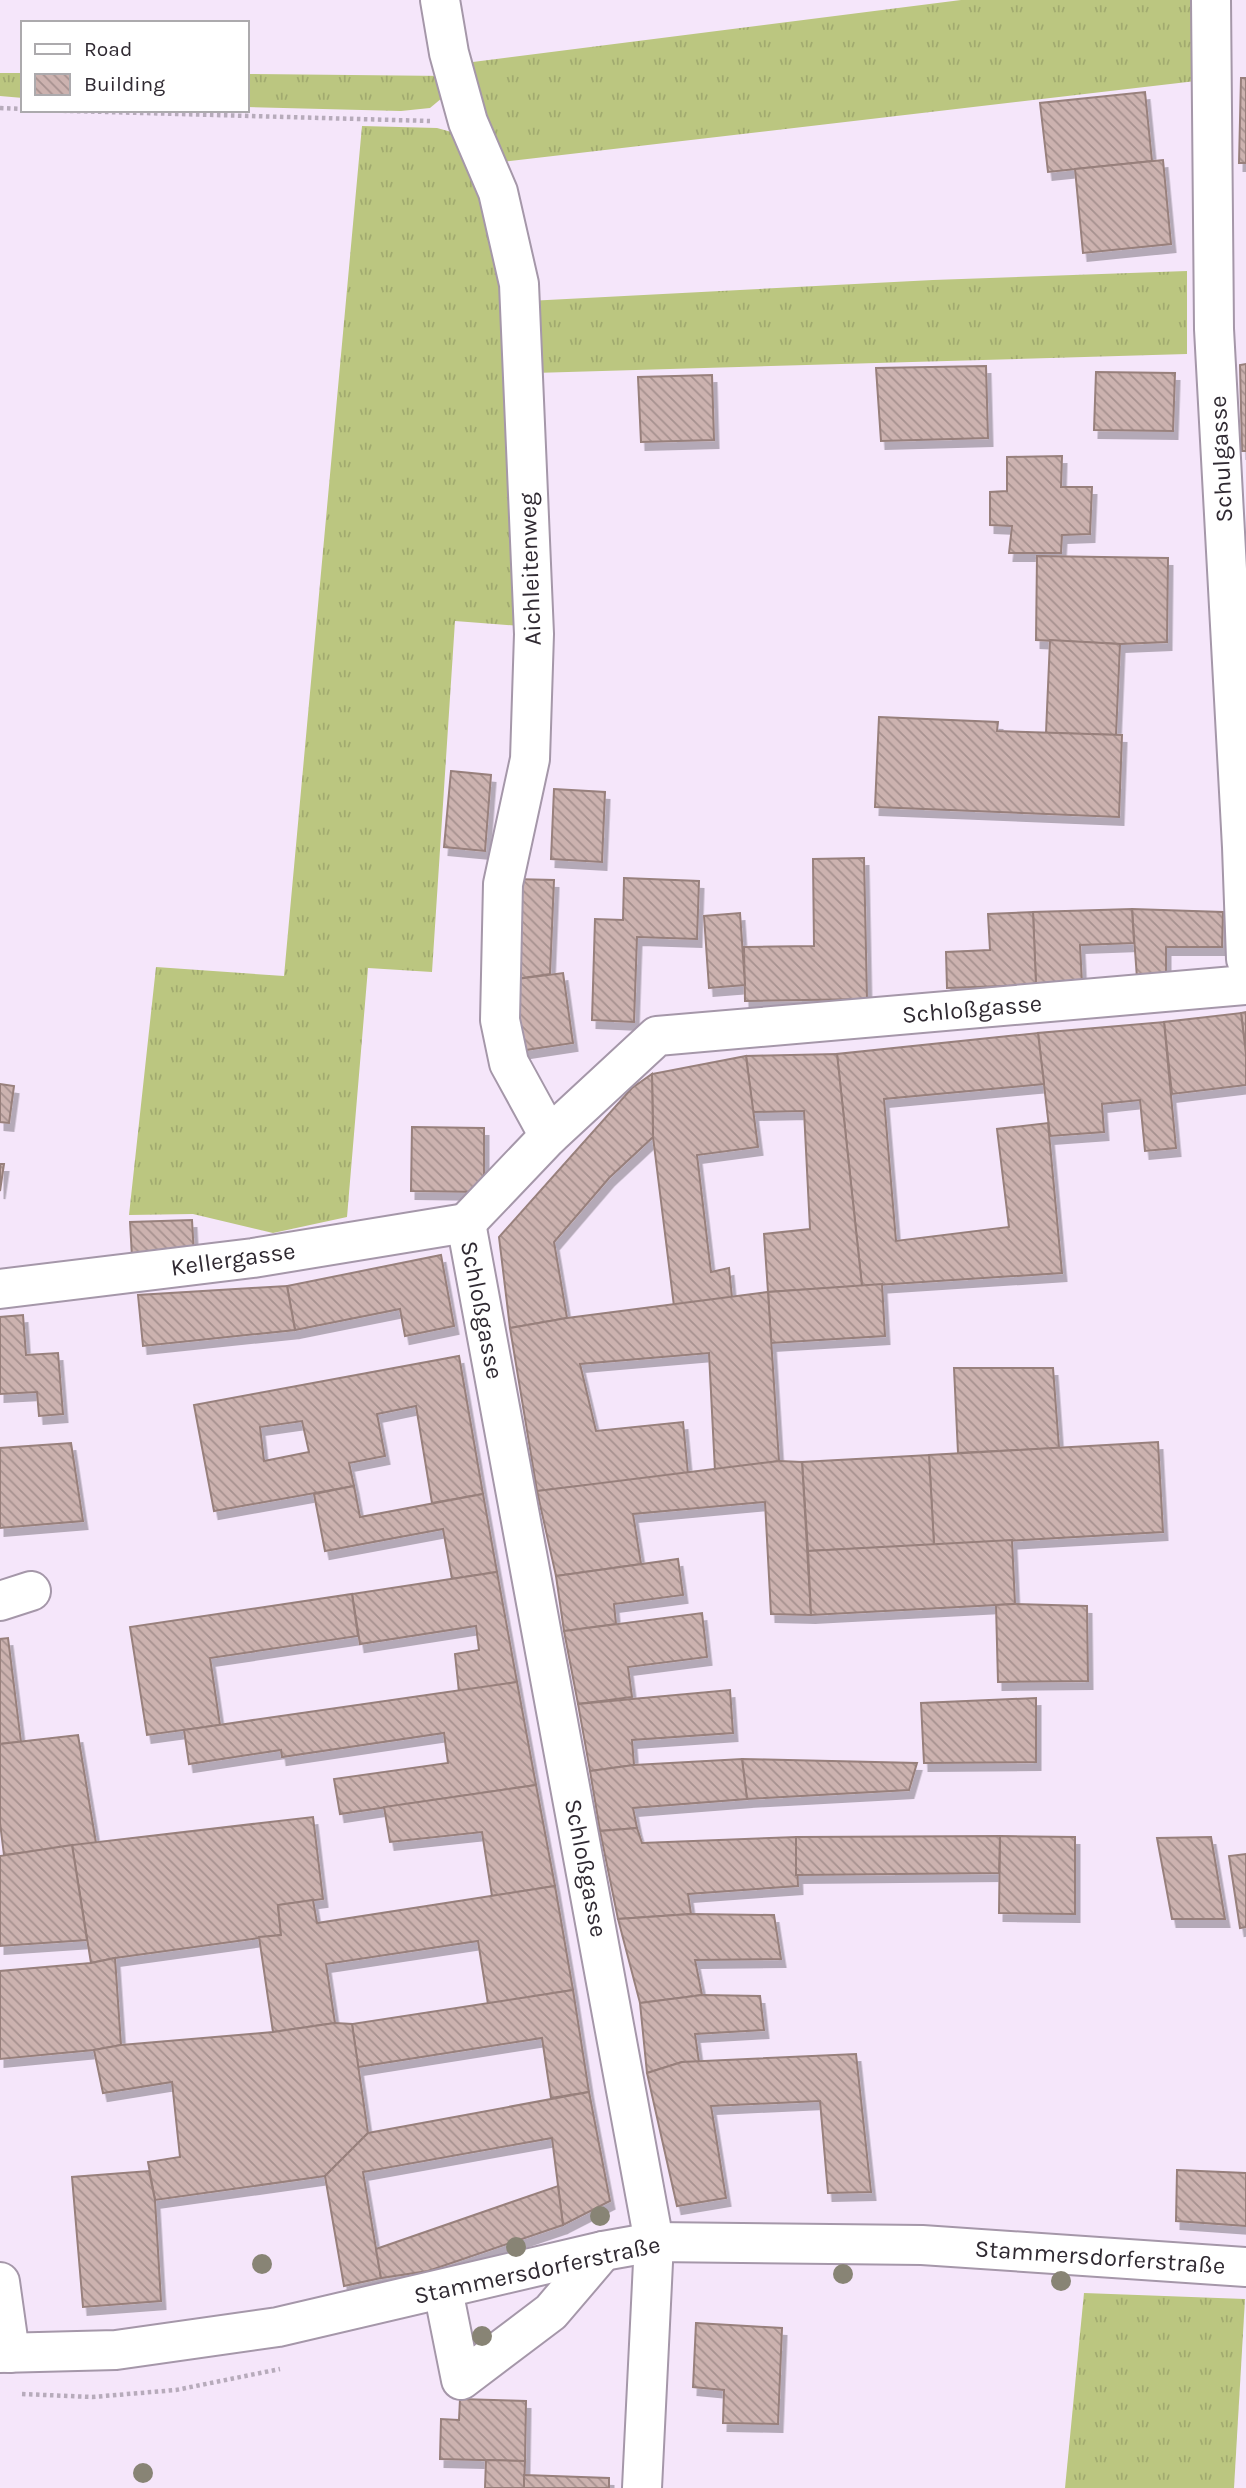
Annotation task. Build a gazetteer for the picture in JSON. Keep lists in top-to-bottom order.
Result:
{
  "streets": {
    "street": [
      "Schulgasse",
      "Aichleitenweg",
      "Schloßgasse",
      "Kellergasse",
      "Stammersdorferstraße"
    ]
  },
  "crossings": [
    ["Aichleitenweg", "Schloßgasse"],
    ["Schloßgasse", "Kellergasse"],
    ["Schloßgasse", "Stammersdorferstraße"]
  ],
  "legend": ["Road", "Building"]
}
